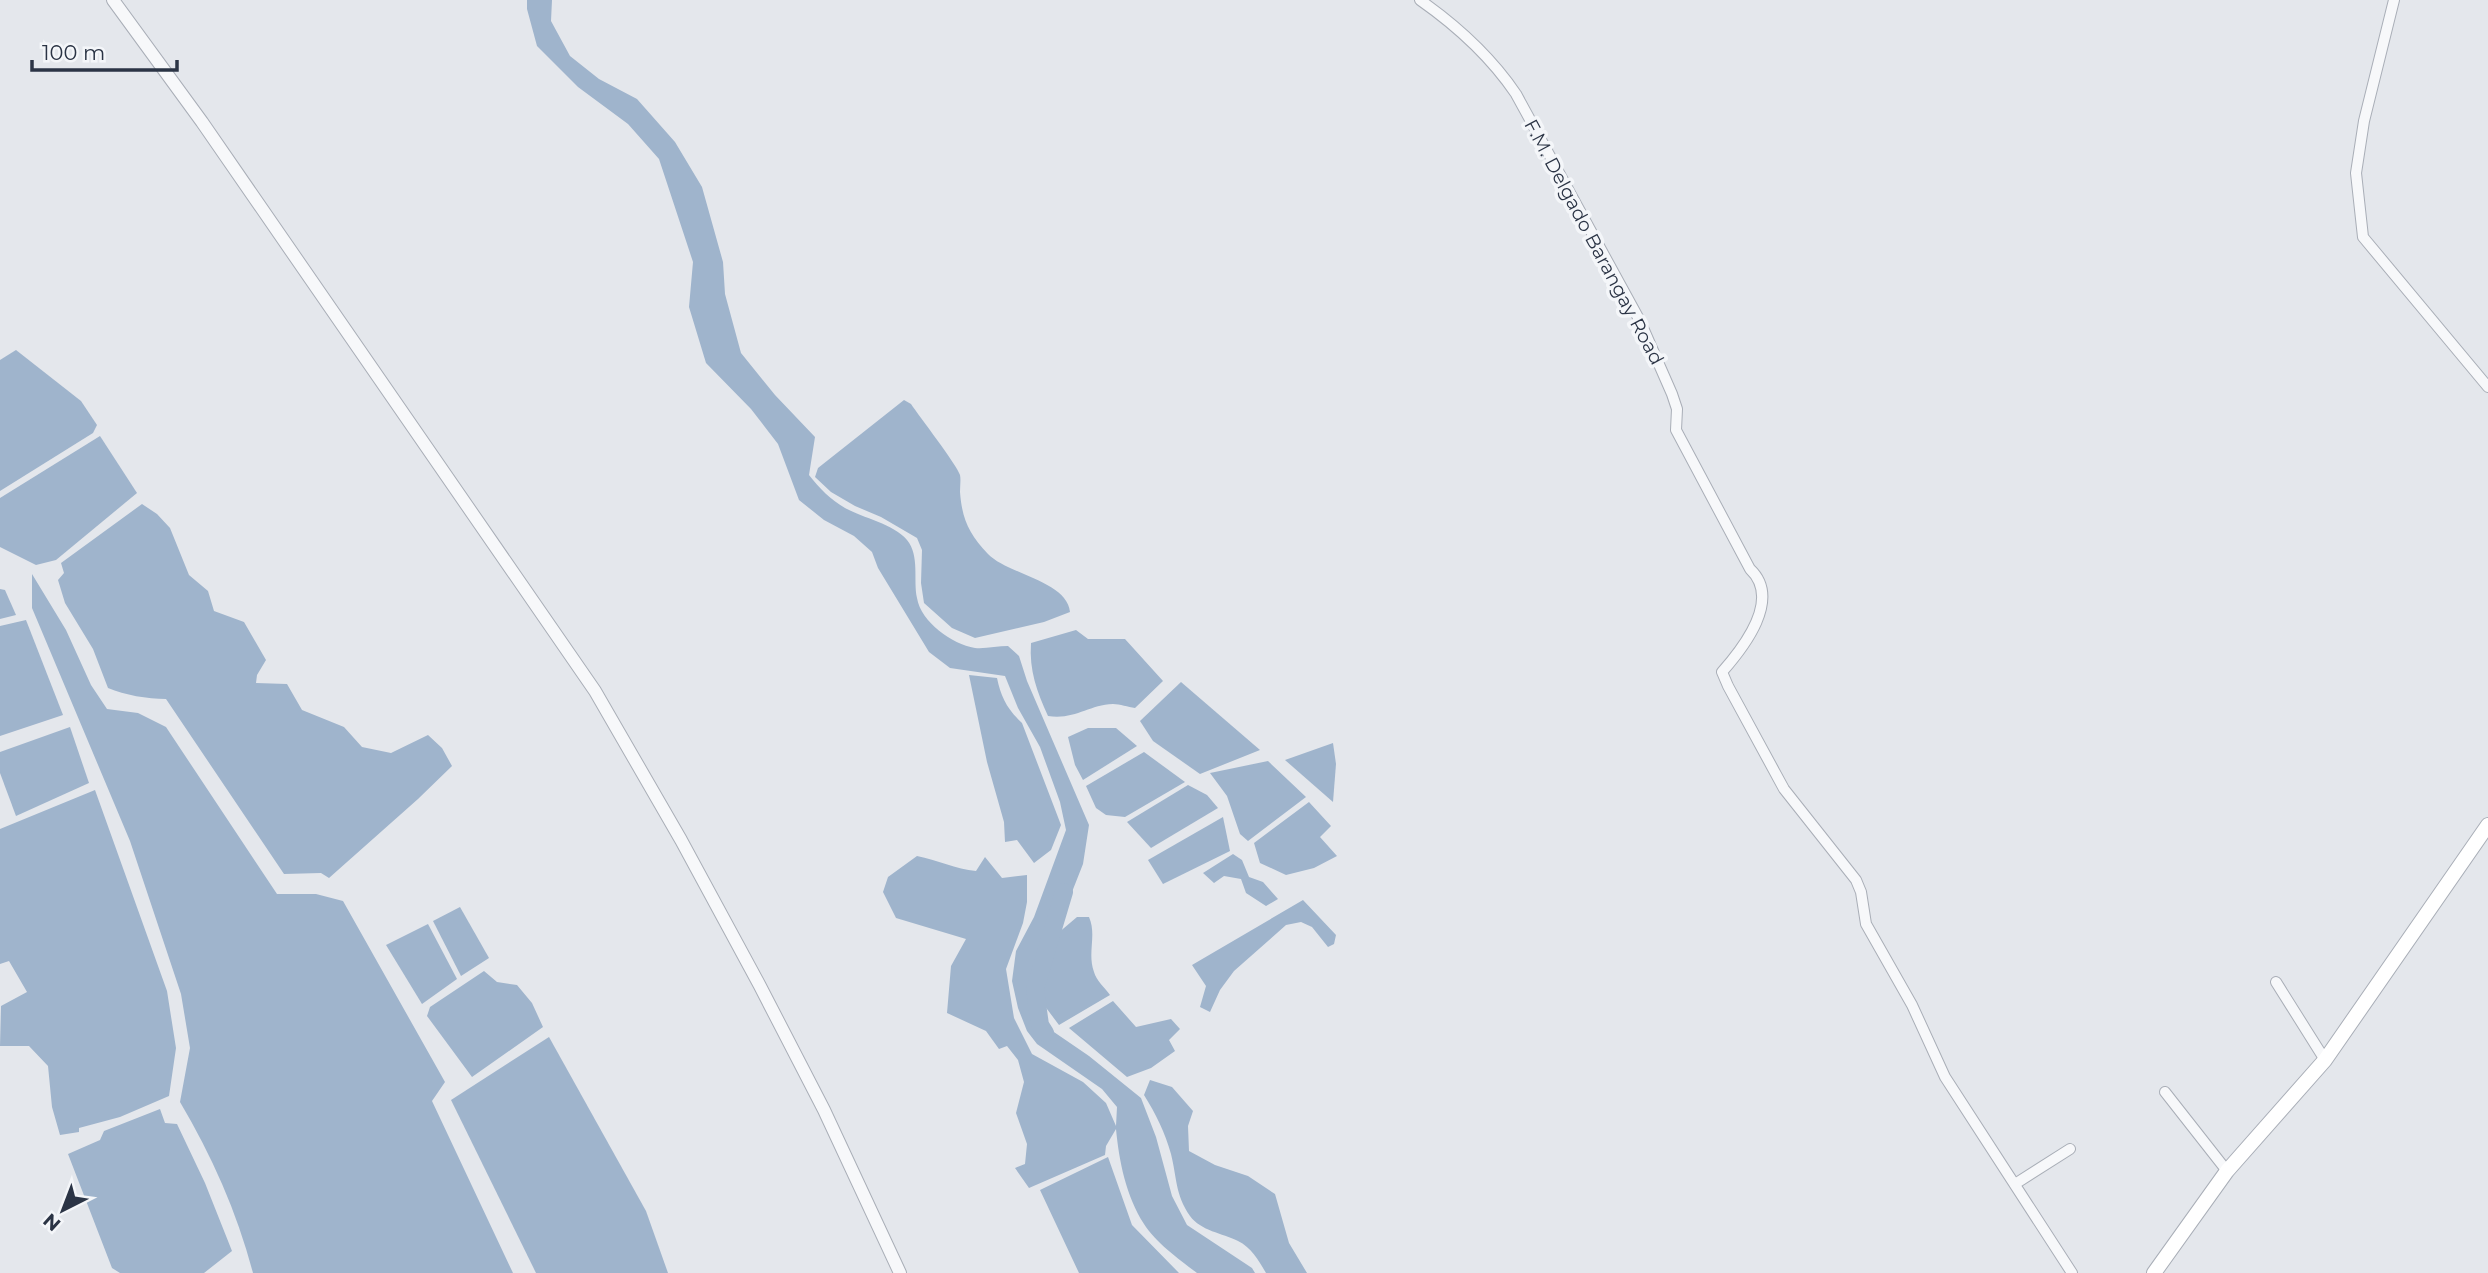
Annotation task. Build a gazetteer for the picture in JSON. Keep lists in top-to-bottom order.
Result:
{
  "streets": {
    "street": ["F.M. Delgado Barangay Road"]
  },
  "scale_bar": "100 m",
  "north": "bottom left"
}
